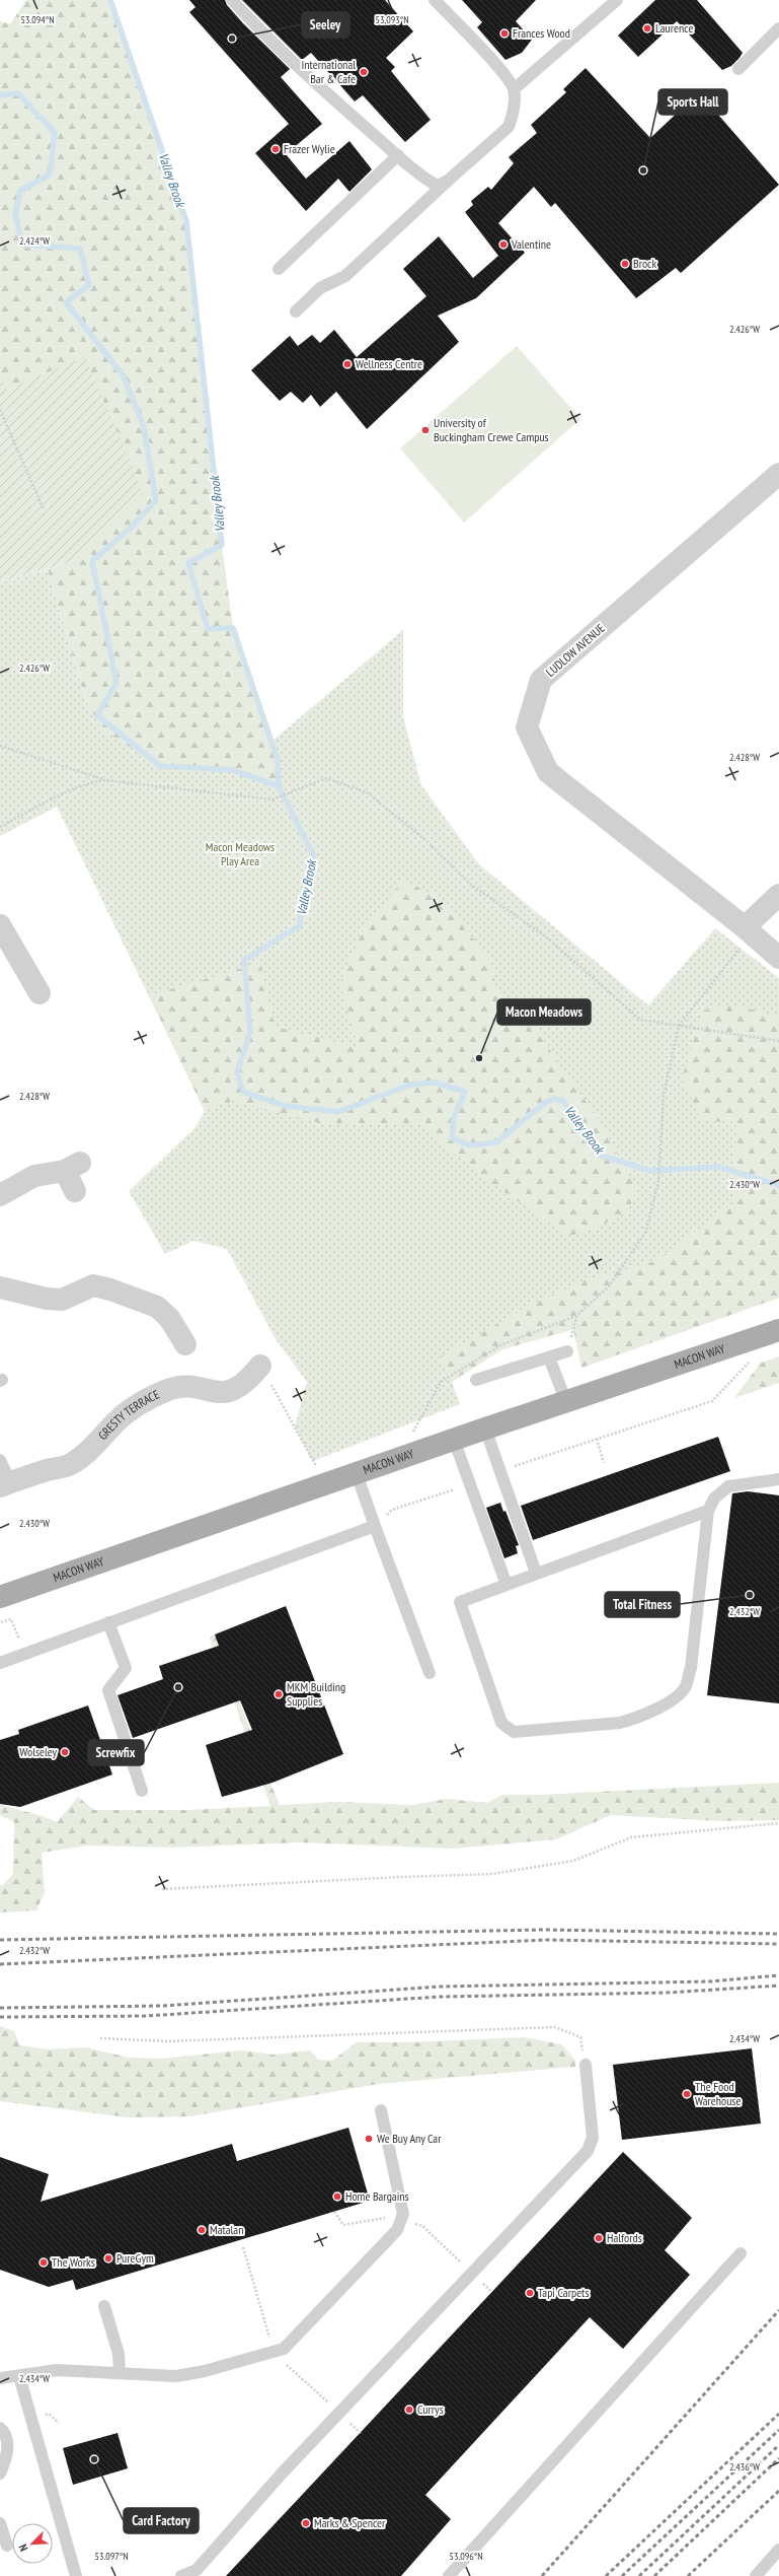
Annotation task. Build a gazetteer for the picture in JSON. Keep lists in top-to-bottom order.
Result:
{
  "streets": {
    "main road": ["MACON WAY"],
    "street": ["LUDLOW AVENUE", "GRESTY TERRACE"]
  },
  "water": ["Valley Brook"],
  "parks": ["Macon Meadows Play Area"],
  "places": [
    "Laurence",
    "Frances Wood",
    "Seeley",
    "International Bar & Cafe",
    "Frazer Wylie",
    "Sports Hall",
    "Valentine",
    "Brock",
    "Wellness Centre",
    "University of Buckingham Crewe Campus",
    "Macon Meadows",
    "Total Fitness",
    "Screwfix",
    "MKM Building Supplies",
    "Wolseley",
    "The Food Warehouse",
    "We Buy Any Car",
    "Home Bargains",
    "Matalan",
    "Halfords",
    "PureGym",
    "The Works",
    "Tapi Carpets",
    "Currys",
    "Card Factory",
    "Marks & Spencer"
  ],
  "north": "bottom left",
  "coordinates": [
    "53.093°N",
    "53.094°N",
    "2.424°W",
    "2.426°W",
    "2.428°W",
    "2.430°W",
    "2.432°W",
    "2.434°W",
    "2.436°W",
    "53.097°N",
    "53.096°N"
  ]
}
